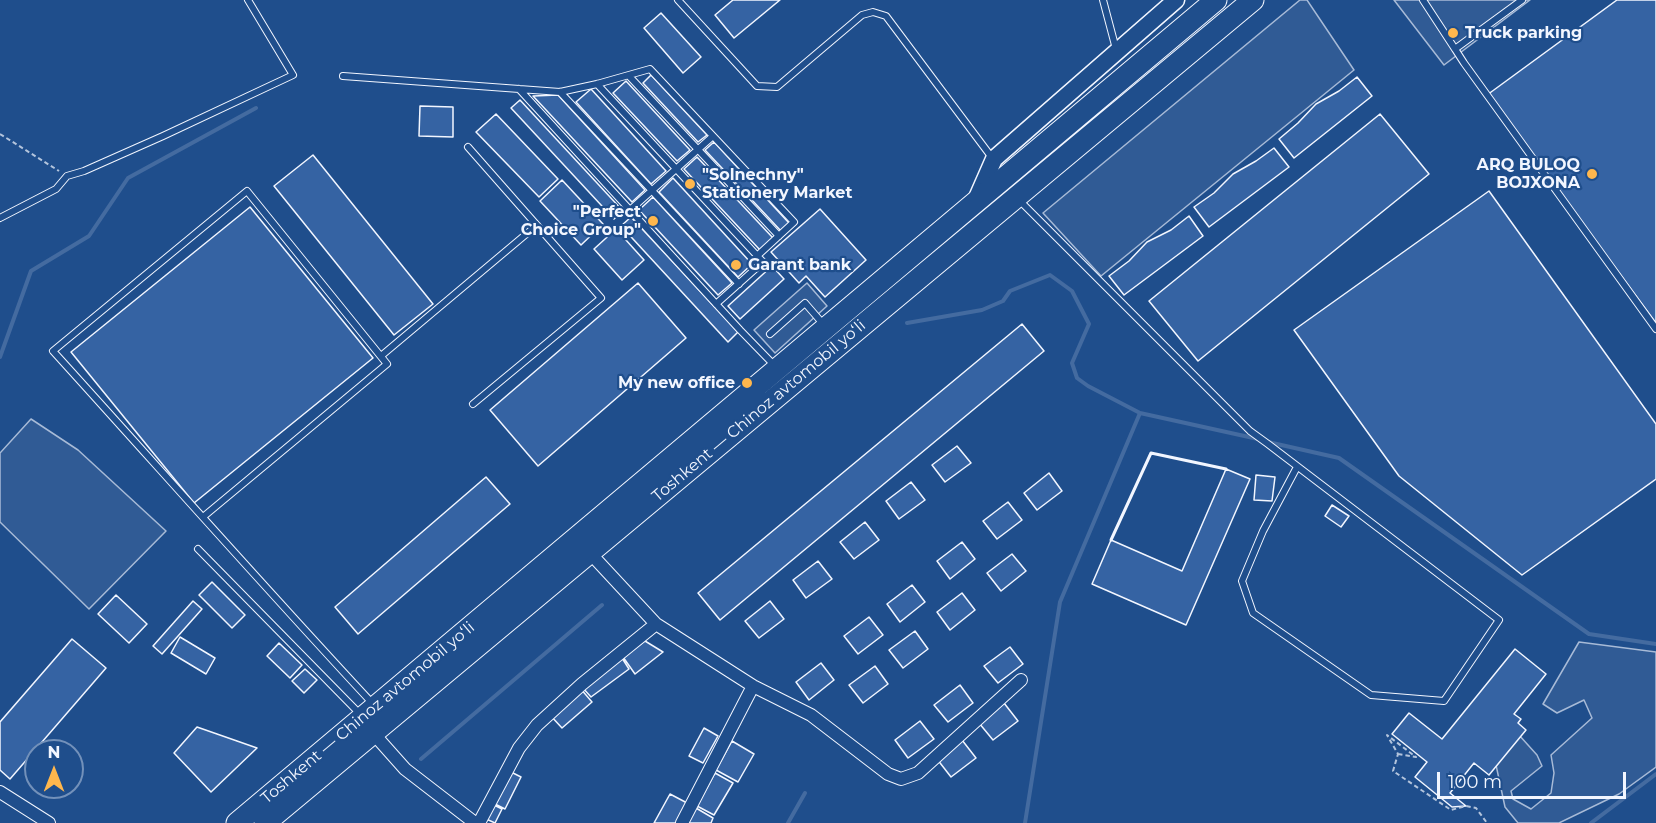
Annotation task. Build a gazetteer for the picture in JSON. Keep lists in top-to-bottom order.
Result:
{
  "streets": {
    "highway": ["Toshkent — Chinoz avtomobil yoʻli"]
  },
  "places": [
    "Truck parking",
    "ARQ BULOQ BOJXONA",
    "\"Solnechny\" Stationery Market",
    "\"Perfect Choice Group\"",
    "Garant bank",
    "My new office"
  ],
  "scale_bar": "100 m",
  "north": "top"
}
